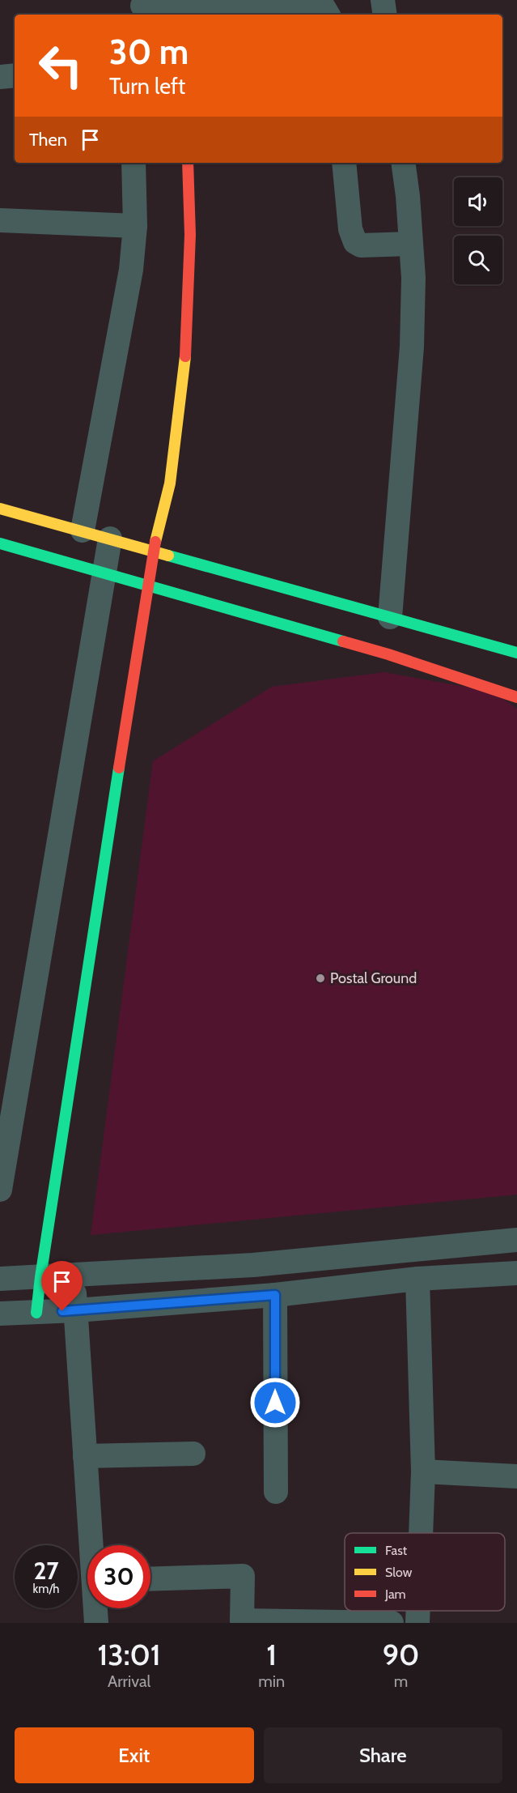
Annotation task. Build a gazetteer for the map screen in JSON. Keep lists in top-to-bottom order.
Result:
{
  "places": ["Postal Ground"],
  "legend": ["Fast", "Slow", "Jam"],
  "page": {
    "turn": ["30 m", "Turn left"],
    "then": "Then",
    "speed": "27 km/h",
    "limit": "30",
    "eta": [
      "13:01",
      "Arrival",
      "1",
      "min",
      "90",
      "m"
    ],
    "buttons": ["Exit", "Share"]
  }
}
